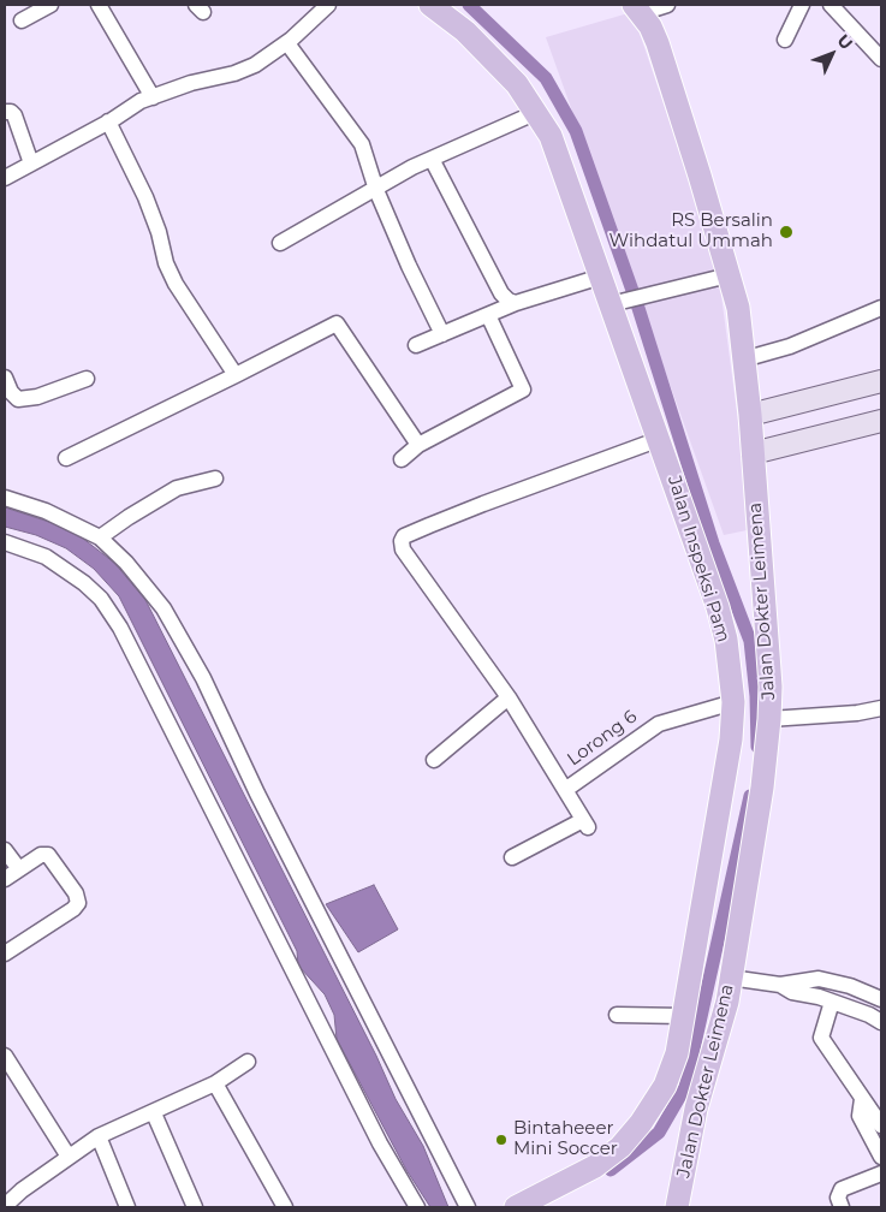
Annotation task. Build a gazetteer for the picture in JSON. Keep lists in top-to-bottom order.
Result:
{
  "streets": {
    "main road": ["Jalan Inspeksi Pam", "Jalan Dokter Leimena"],
    "street": ["Lorong 6"]
  },
  "crossings": [
    ["Jalan Inspeksi Pam", "Lorong 6"]
  ],
  "places": ["RS Bersalin Wihdatul Ummah", "Bintaheeer Mini Soccer"],
  "north": "top right"
}
